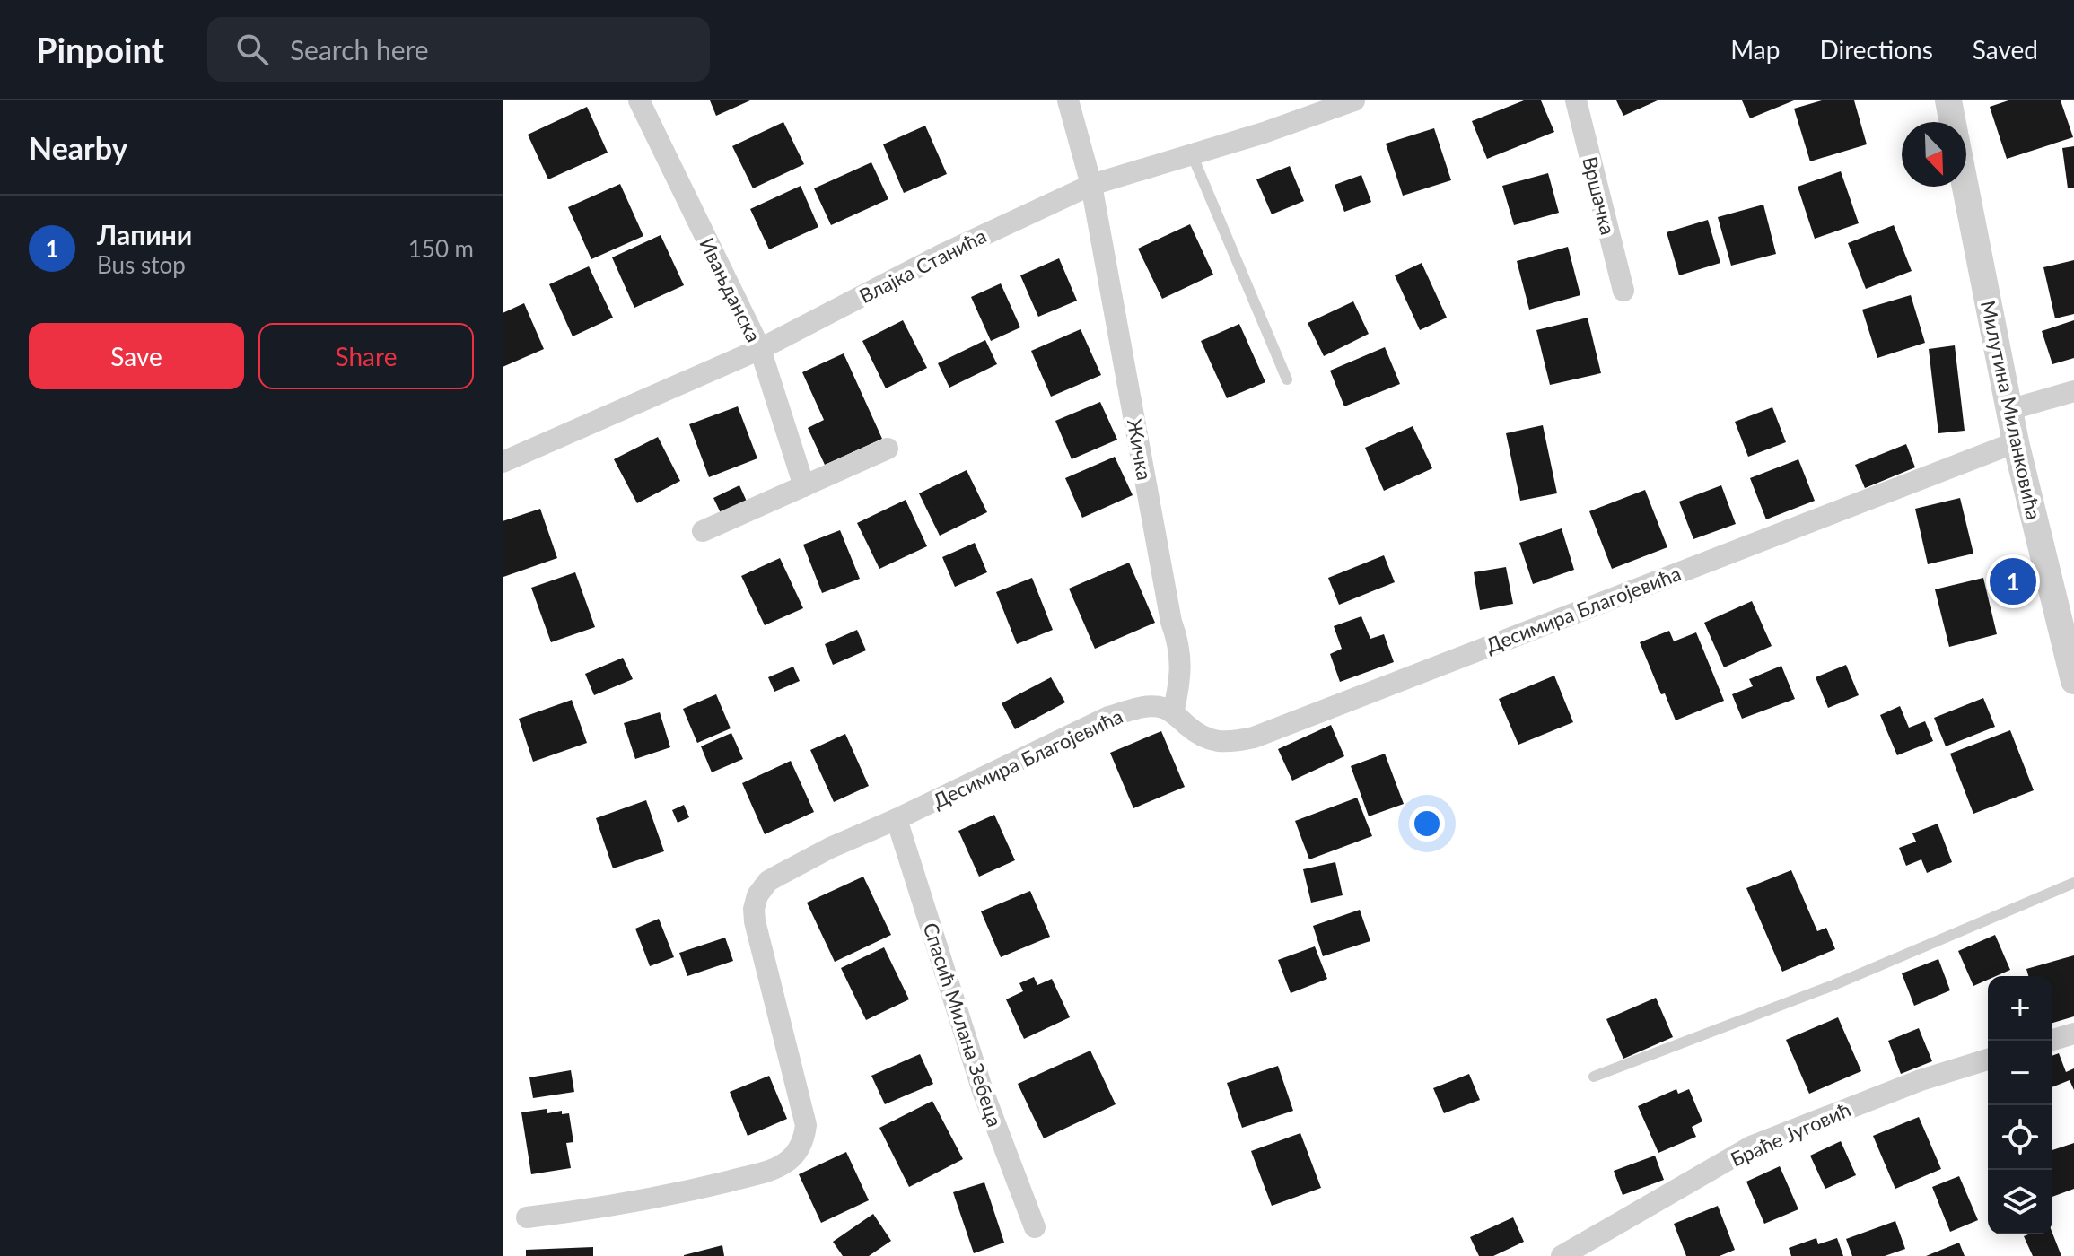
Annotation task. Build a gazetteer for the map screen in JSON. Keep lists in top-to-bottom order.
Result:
{
  "streets": {
    "street": [
      "Вршачка",
      "Влајка Станића",
      "Ивањданска",
      "Милутина Миланковића",
      "Жичка",
      "Десимира Благојевића",
      "Спасић Милана Зебеца",
      "Браће Југовић"
    ]
  },
  "crossings": [
    ["Влајка Станића", "Ивањданска"],
    ["Влајка Станића", "Жичка"],
    ["Милутина Миланковића", "Десимира Благојевића"],
    ["Жичка", "Десимира Благојевића"],
    ["Десимира Благојевића", "Спасић Милана Зебеца"]
  ],
  "north": "bottom right",
  "page": {
    "header": "Pinpoint",
    "search": "Search here",
    "nav": ["Map", "Directions", "Saved"],
    "heading": "Nearby",
    "list": [
      {
        "mark": "1",
        "name": "Лапини",
        "note": "Bus stop",
        "value": "150 m"
      }
    ],
    "buttons": ["Save", "Share"],
    "pins": "1",
    "map_buttons": ["+", "−"]
  }
}
